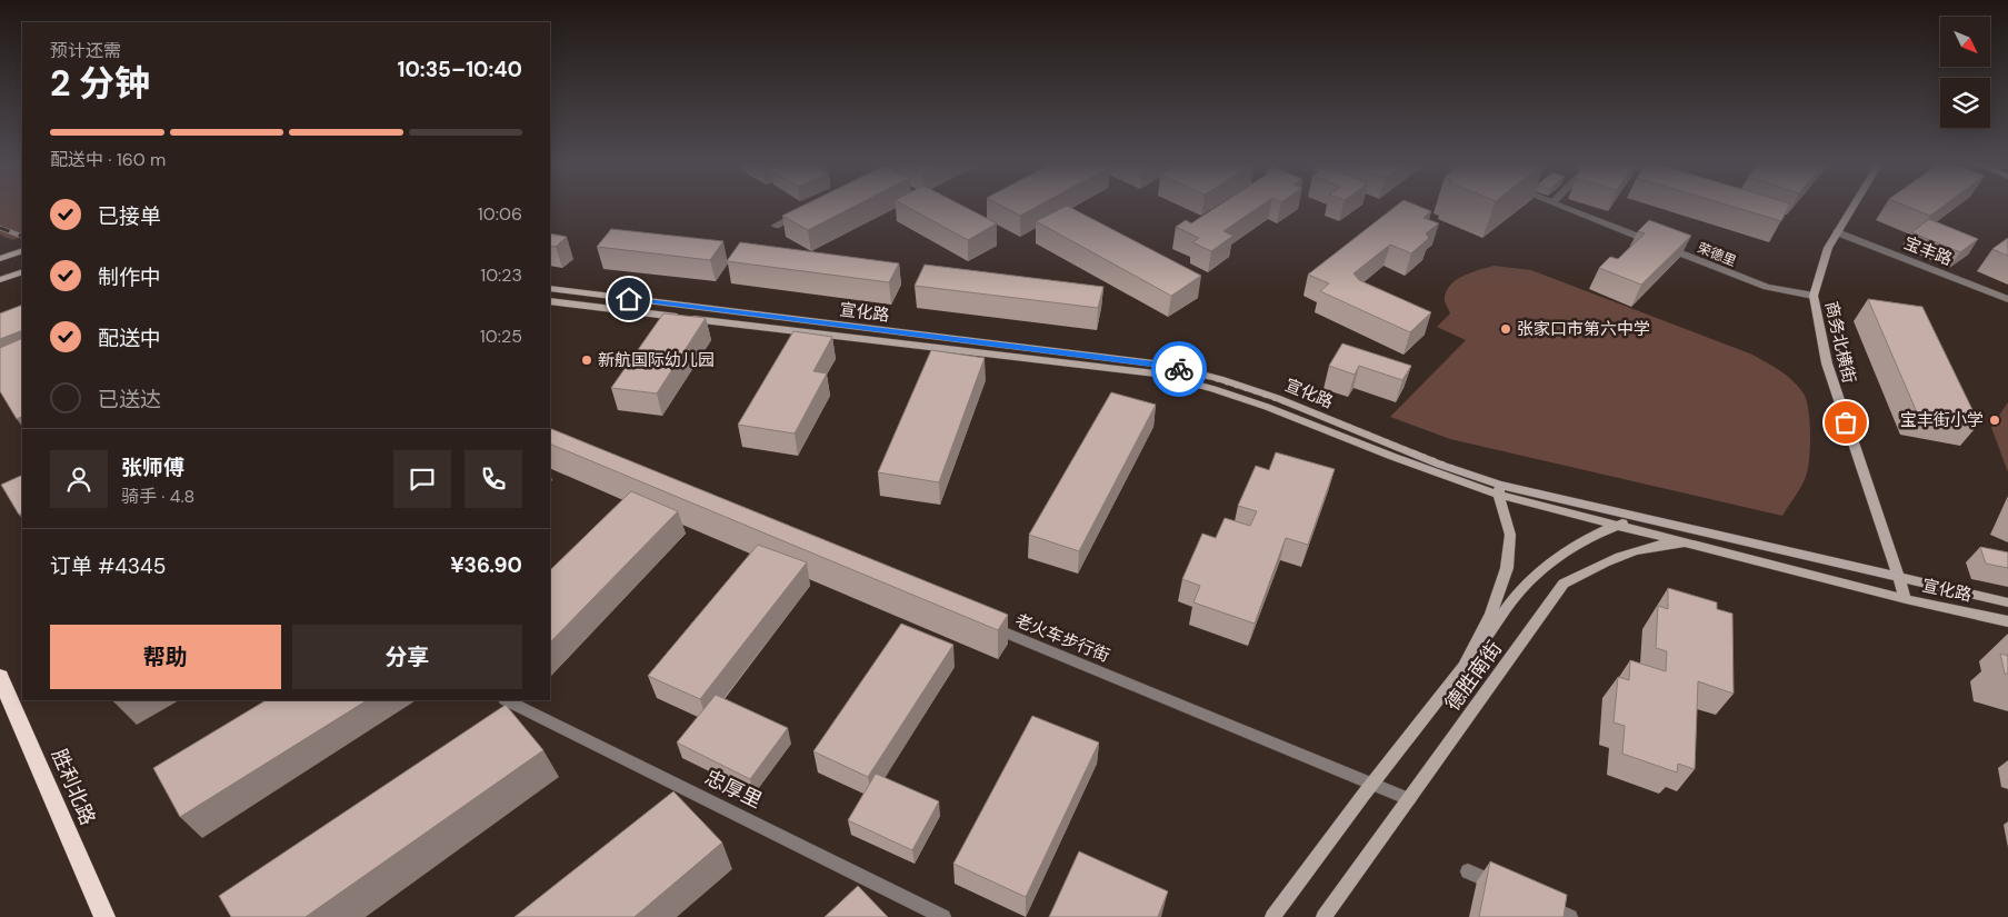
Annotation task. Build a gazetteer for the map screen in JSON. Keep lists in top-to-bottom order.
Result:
{
  "streets": {
    "highway": ["胜利北路"],
    "main road": ["宣化路", "商务北横街", "德胜南街"],
    "street": [
      "宝丰路",
      "荣德里",
      "老火车步行街",
      "忠厚里"
    ]
  },
  "crossings": [
    ["宝丰路", "商务北横街"],
    ["荣德里", "商务北横街"],
    ["宣化路", "商务北横街"],
    ["宣化路", "德胜南街"],
    ["老火车步行街", "德胜南街"]
  ],
  "places": ["张家口市第六中学", "新航国际幼儿园", "宝丰街小学"],
  "north": "bottom right",
  "page": {
    "heading": ["2 分钟", "预计还需", "10:35–10:40"],
    "panel": [
      "张师傅",
      "骑手 · 4.8",
      "订单 #4345",
      "¥36.90"
    ],
    "bar": "配送中 · 160 m",
    "list": [
      ["已接单", "10:06"],
      ["制作中", "10:23"],
      ["配送中", "10:25"],
      "已送达"
    ],
    "buttons": ["帮助", "分享"]
  }
}
